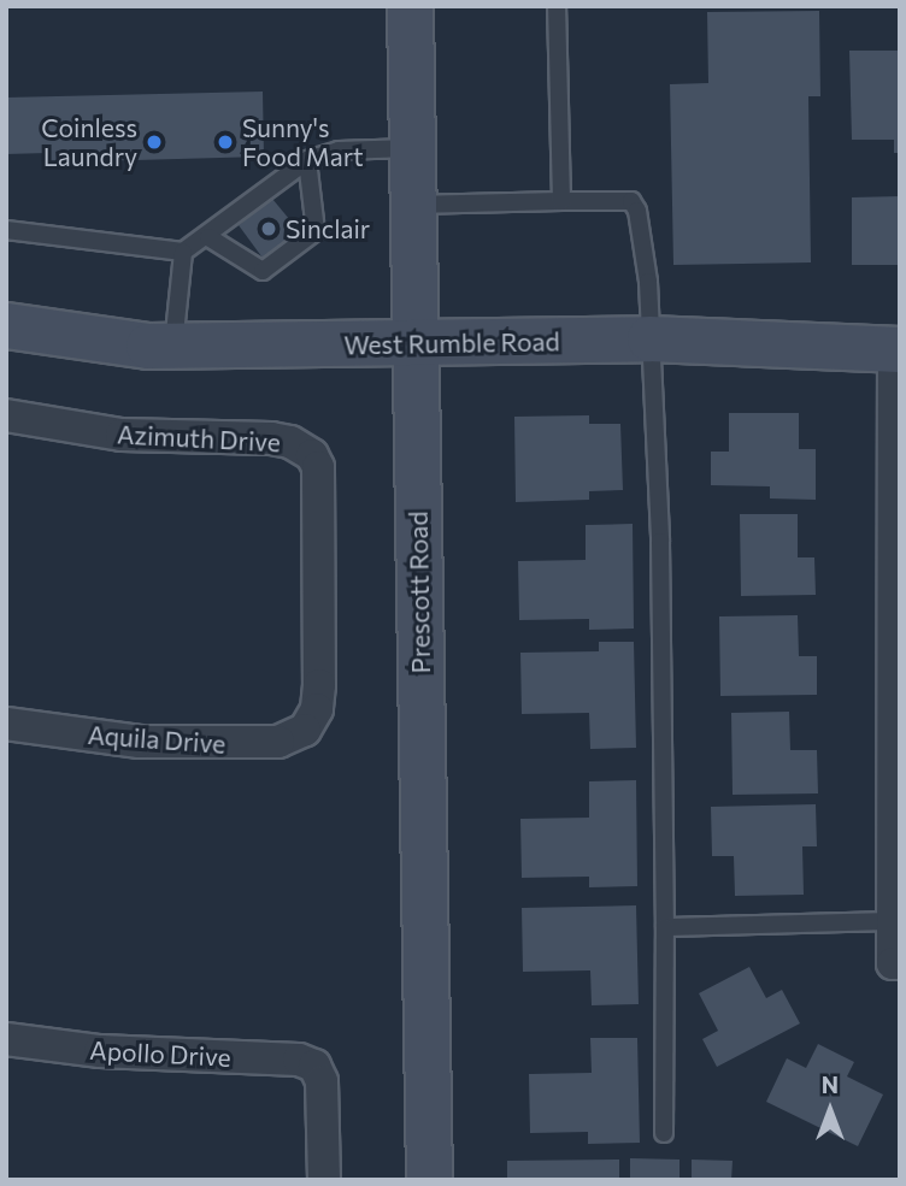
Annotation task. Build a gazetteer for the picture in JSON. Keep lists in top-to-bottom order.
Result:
{
  "streets": {
    "main road": ["West Rumble Road", "Prescott Road"],
    "street": ["Azimuth Drive", "Aquila Drive", "Apollo Drive"]
  },
  "crossings": [
    ["West Rumble Road", "Prescott Road"],
    ["Azimuth Drive", "Aquila Drive"]
  ],
  "places": ["Coinless Laundry", "Sunny's Food Mart", "Sinclair"],
  "north": "top"
}
